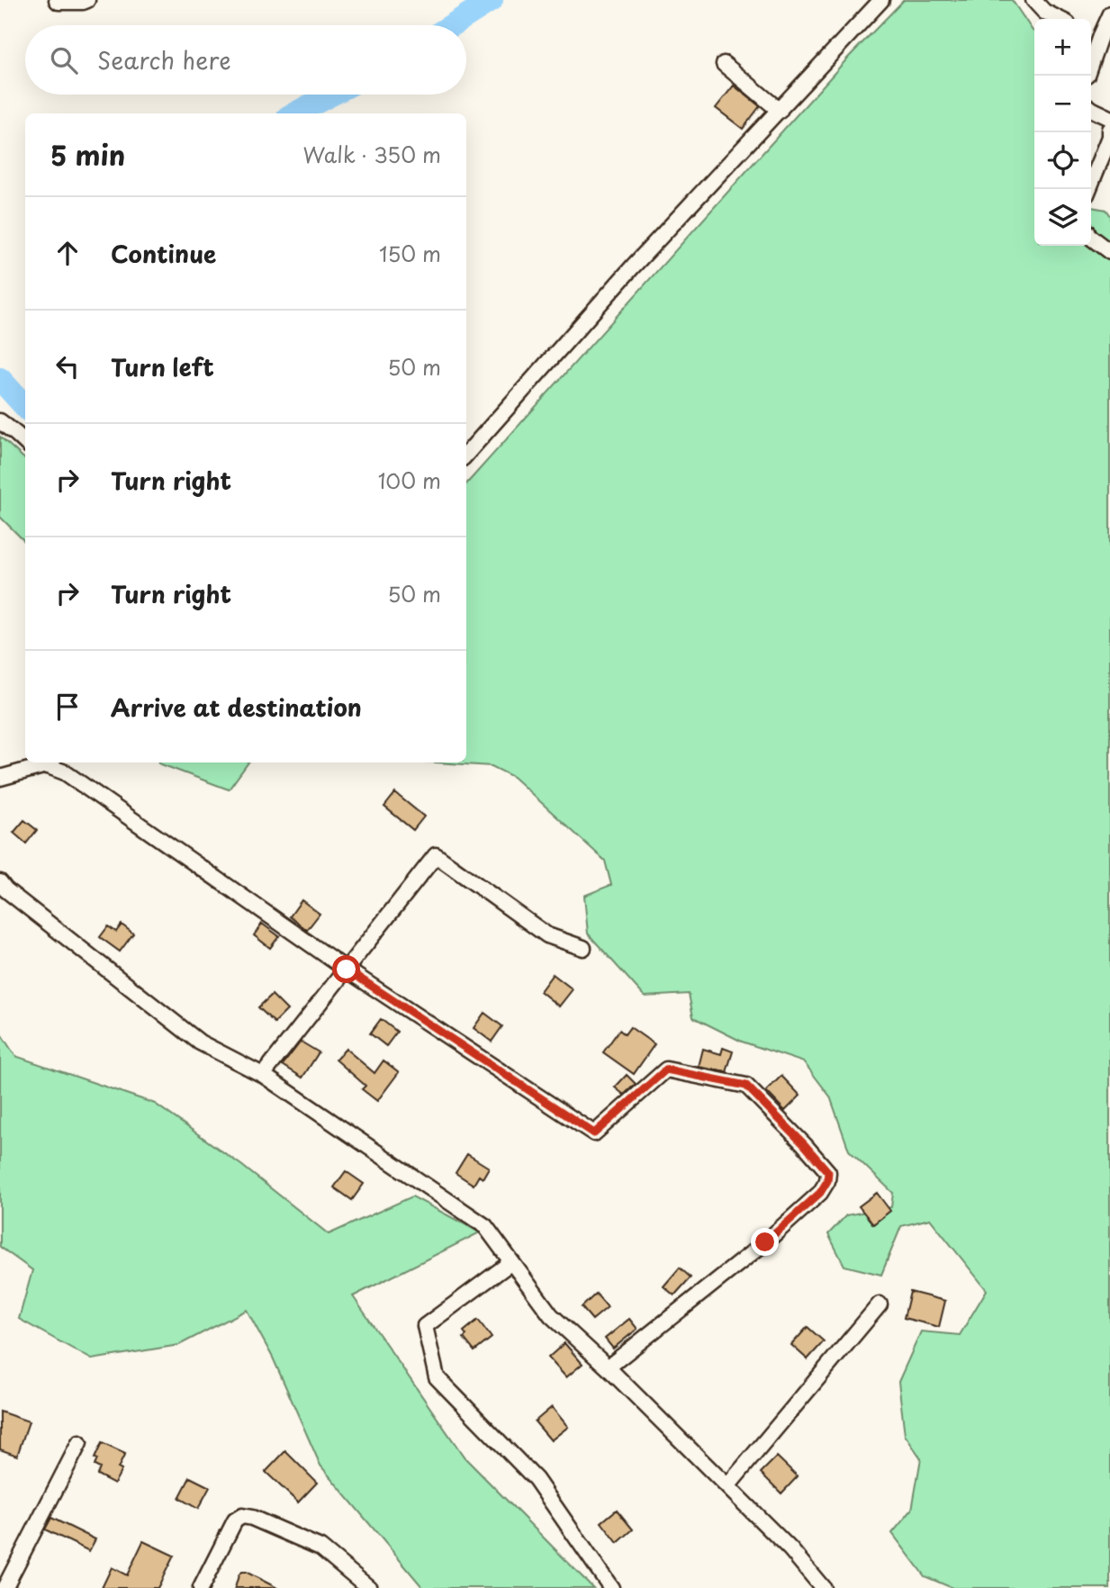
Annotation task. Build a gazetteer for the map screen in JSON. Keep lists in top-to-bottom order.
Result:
{
  "page": {
    "map_buttons": ["+", "−"],
    "search": "Search here",
    "heading": ["5 min", "Walk · 350 m"],
    "list": [
      ["Continue", "150 m"],
      ["Turn left", "50 m"],
      ["Turn right", "100 m"],
      ["Turn right", "50 m"],
      "Arrive at destination"
    ]
  }
}
